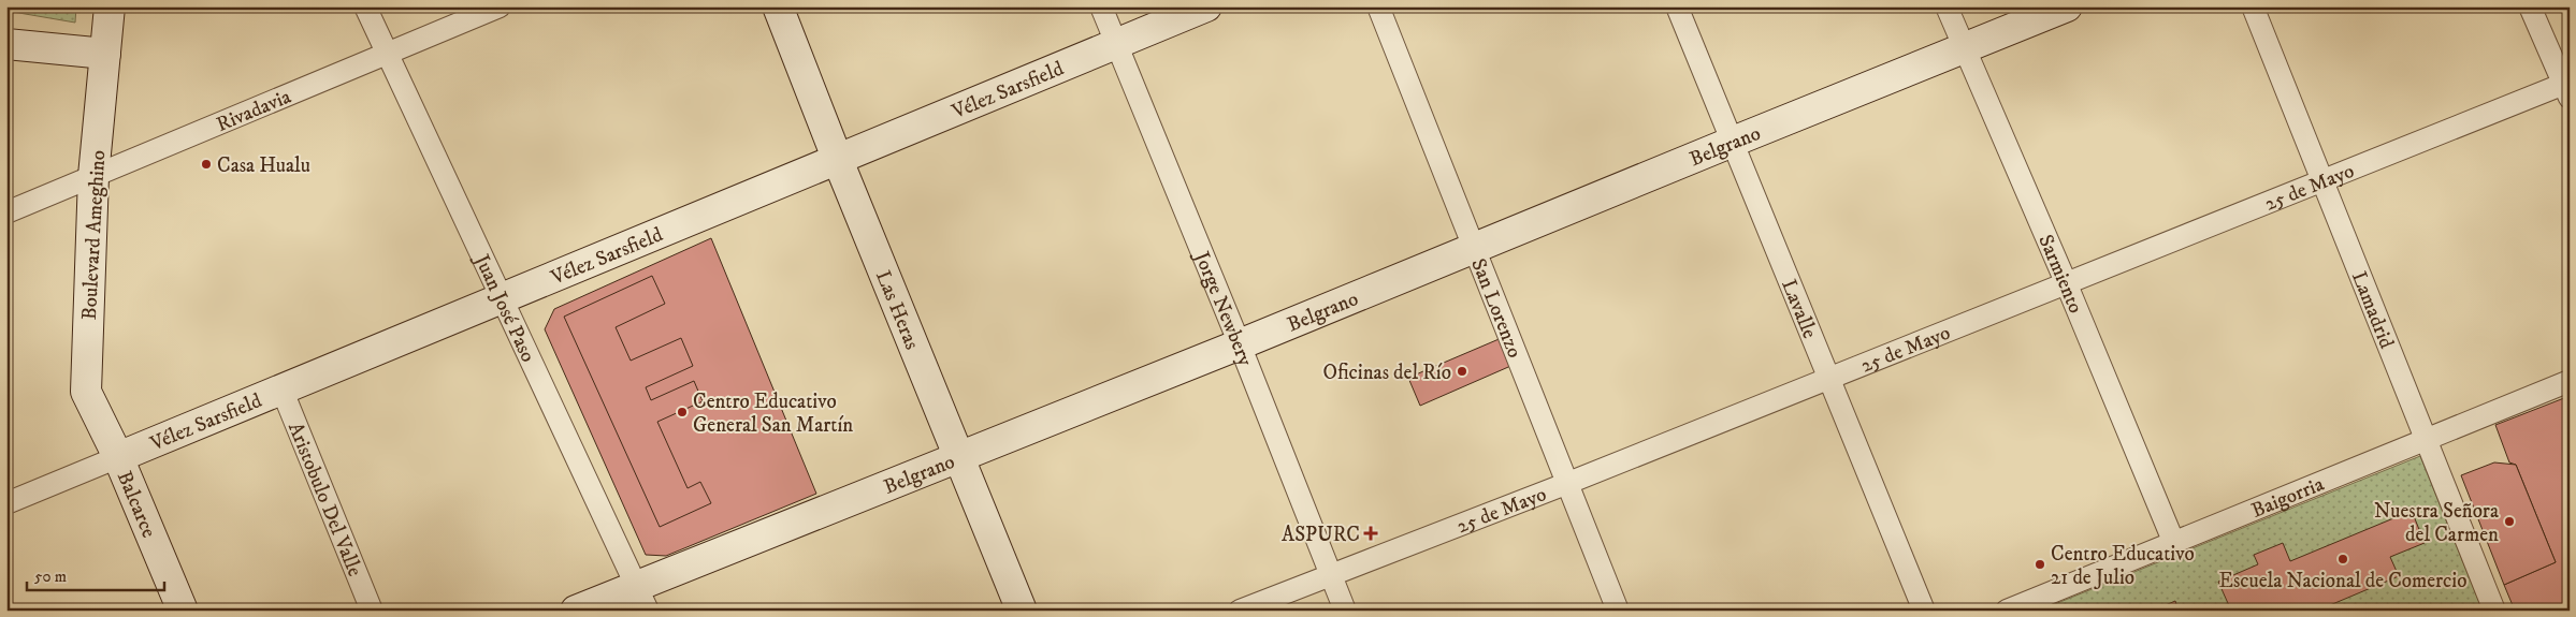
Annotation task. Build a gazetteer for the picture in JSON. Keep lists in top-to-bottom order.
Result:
{
  "streets": {
    "main road": [
      "Vélez Sarsfield",
      "Belgrano",
      "Boulevard Ameghino",
      "Las Heras",
      "Balcarce"
    ],
    "street": [
      "Rivadavia",
      "25 de Mayo",
      "Sarmiento",
      "Juan José Paso",
      "Jorge Newbery",
      "San Lorenzo",
      "Lamadrid",
      "Lavalle",
      "Baigorria",
      "Aristobulo Del Valle"
    ]
  },
  "crossings": [
    ["Vélez Sarsfield", "Boulevard Ameghino"],
    ["Vélez Sarsfield", "Juan José Paso"],
    ["Vélez Sarsfield", "Jorge Newbery"],
    ["Vélez Sarsfield", "Las Heras"],
    ["Vélez Sarsfield", "Aristobulo Del Valle"],
    ["Vélez Sarsfield", "Balcarce"],
    ["Rivadavia", "Boulevard Ameghino"],
    ["Rivadavia", "Juan José Paso"],
    ["Belgrano", "Sarmiento"],
    ["Belgrano", "Juan José Paso"],
    ["Belgrano", "Jorge Newbery"],
    ["Belgrano", "San Lorenzo"],
    ["Belgrano", "Las Heras"],
    ["Belgrano", "Lavalle"],
    ["25 de Mayo", "Sarmiento"],
    ["25 de Mayo", "Jorge Newbery"],
    ["25 de Mayo", "San Lorenzo"],
    ["25 de Mayo", "Lamadrid"],
    ["25 de Mayo", "Lavalle"],
    ["Boulevard Ameghino", "Balcarce"],
    ["Sarmiento", "Baigorria"],
    ["Lamadrid", "Baigorria"]
  ],
  "places": {
    "other": [
      "Casa Hualu",
      "Oficinas del Río",
      "Centro Educativo General San Martín",
      "Nuestra Señora del Carmen",
      "Escuela Nacional de Comercio",
      "Centro Educativo 21 de Julio"
    ],
    "health": ["ASPURC"]
  },
  "scale_bar": "50 m"
}
